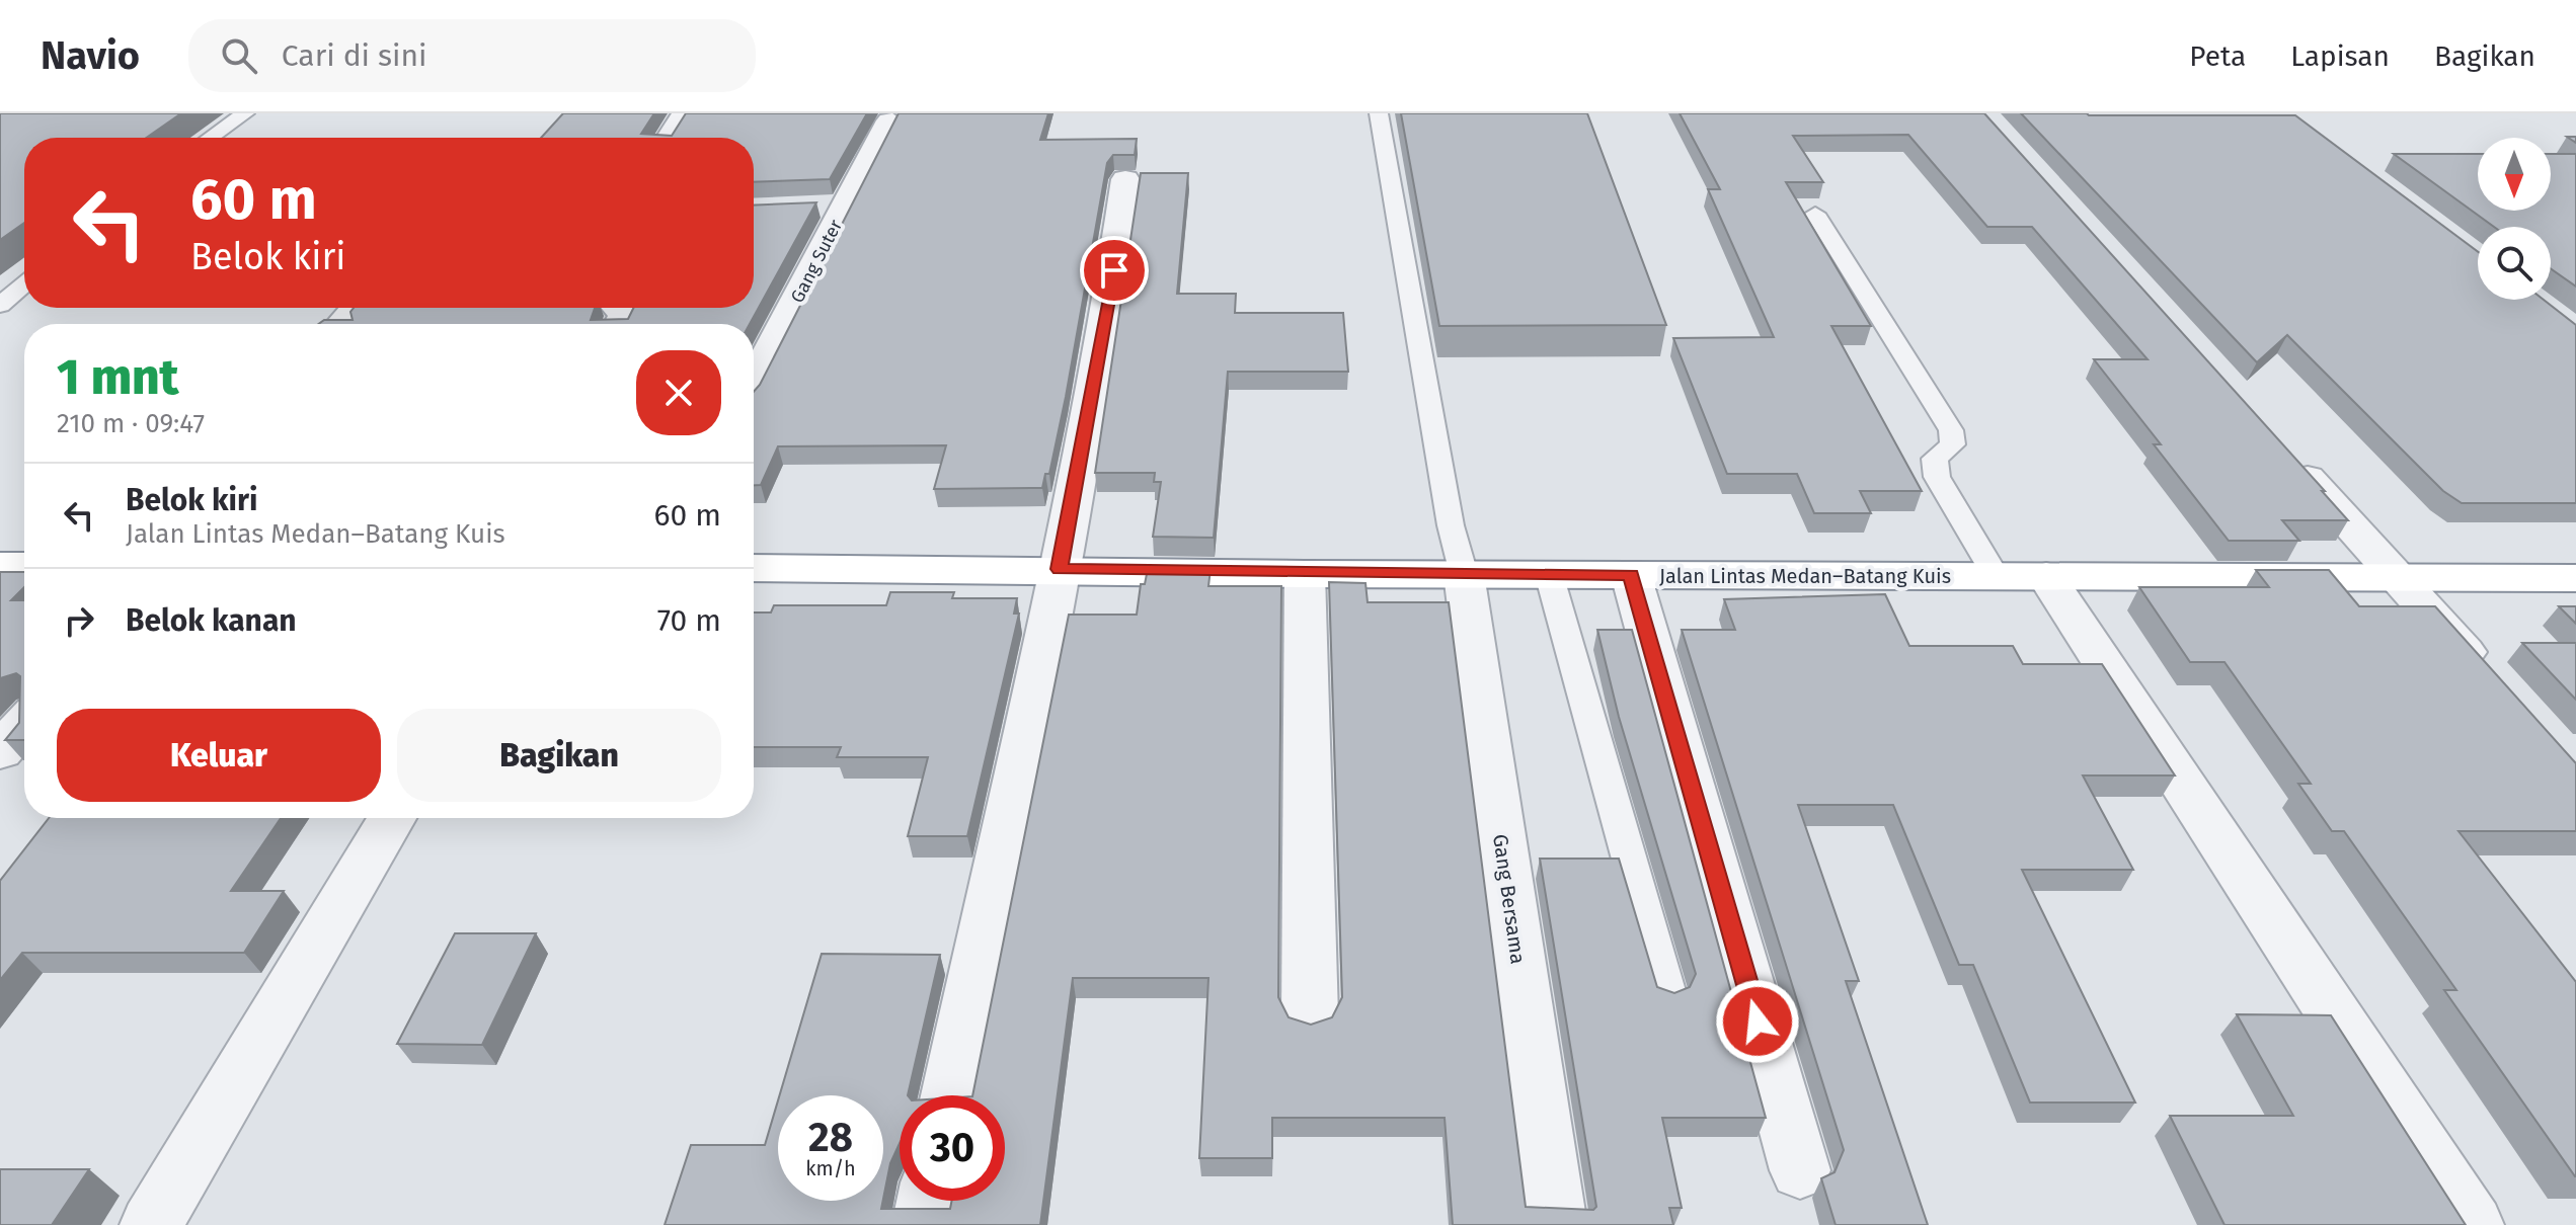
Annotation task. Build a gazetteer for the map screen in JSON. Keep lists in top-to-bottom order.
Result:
{
  "streets": {
    "highway": ["Jalan Lintas Medan–Batang Kuis"],
    "street": ["Gang Suter", "Gang Bersama"]
  },
  "crossings": [
    ["Jalan Lintas Medan–Batang Kuis", "Gang Bersama"]
  ],
  "north": "bottom",
  "page": {
    "header": "Navio",
    "search": "Cari di sini",
    "nav": ["Peta", "Lapisan", "Bagikan"],
    "turn": ["60 m", "Belok kiri"],
    "heading": ["1 mnt", "210 m · 09:47"],
    "list": [
      {
        "name": "Belok kiri",
        "note": "Jalan Lintas Medan–Batang Kuis",
        "value": "60 m"
      },
      {
        "name": "Belok kanan",
        "value": "70 m"
      }
    ],
    "buttons": ["Keluar", "Bagikan"],
    "speed": "28 km/h",
    "limit": "30"
  }
}
